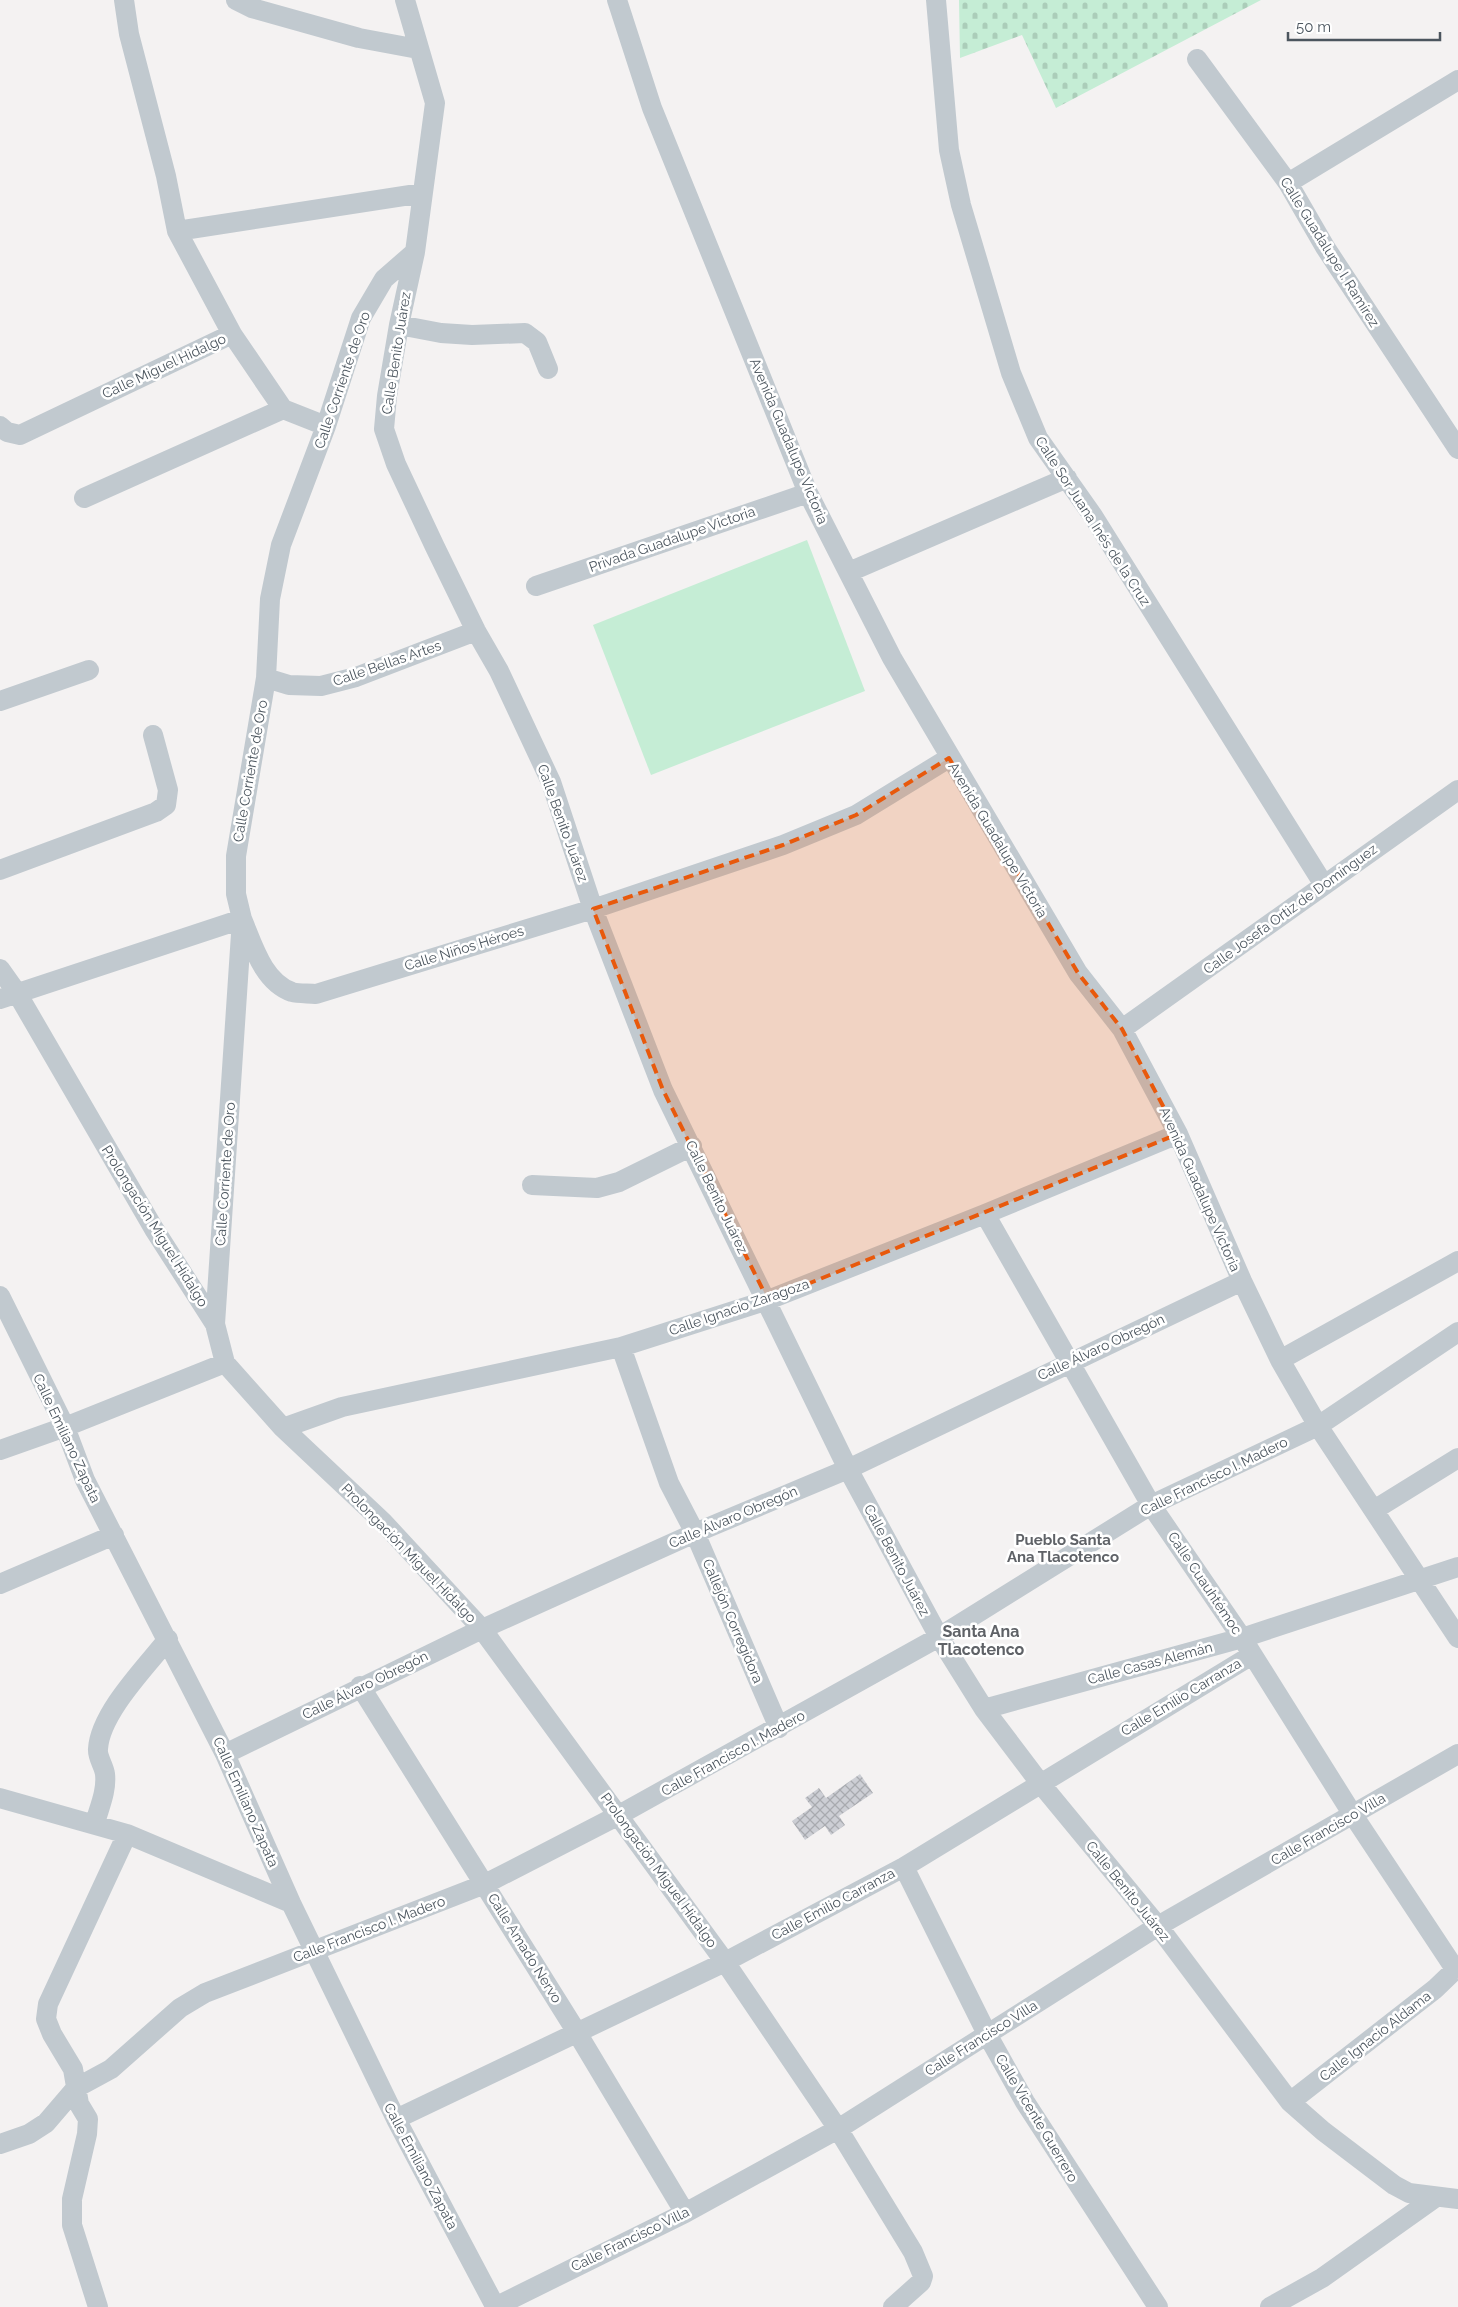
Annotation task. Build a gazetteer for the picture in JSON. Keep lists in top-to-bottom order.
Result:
{
  "streets": {
    "street": [
      "Calle Guadalupe I. Ramírez",
      "Calle Benito Juárez",
      "Calle Miguel Hidalgo",
      "Calle Corriente de Oro",
      "Avenida Guadalupe Victoria",
      "Calle Sor Juana Inés de la Cruz",
      "Privada Guadalupe Victoria",
      "Calle Bellas Artes",
      "Calle Josefa Ortiz de Domínguez",
      "Calle Niños Héroes",
      "Prolongación Miguel Hidalgo",
      "Calle Ignacio Zaragoza",
      "Calle Álvaro Obregón",
      "Calle Emiliano Zapata",
      "Calle Francisco I. Madero",
      "Calle Cuauhtémoc",
      "Callejón Corregidora",
      "Calle Casas Alemán",
      "Calle Emilio Carranza",
      "Calle Francisco Villa",
      "Calle Amado Nervo",
      "Calle Ignacio Aldama",
      "Calle Vicente Guerrero"
    ]
  },
  "crossings": [
    ["Calle Benito Juárez", "Calle Corriente de Oro"],
    ["Calle Benito Juárez", "Calle Bellas Artes"],
    ["Calle Benito Juárez", "Calle Niños Héroes"],
    ["Calle Benito Juárez", "Calle Ignacio Zaragoza"],
    ["Calle Benito Juárez", "Calle Álvaro Obregón"],
    ["Calle Benito Juárez", "Calle Francisco I. Madero"],
    ["Calle Benito Juárez", "Calle Casas Alemán"],
    ["Calle Benito Juárez", "Calle Emilio Carranza"],
    ["Calle Benito Juárez", "Calle Francisco Villa"],
    ["Calle Benito Juárez", "Calle Ignacio Aldama"],
    ["Calle Corriente de Oro", "Calle Bellas Artes"],
    ["Calle Corriente de Oro", "Calle Niños Héroes"],
    ["Calle Corriente de Oro", "Prolongación Miguel Hidalgo"],
    ["Avenida Guadalupe Victoria", "Privada Guadalupe Victoria"],
    ["Avenida Guadalupe Victoria", "Calle Josefa Ortiz de Domínguez"],
    ["Avenida Guadalupe Victoria", "Calle Niños Héroes"],
    ["Avenida Guadalupe Victoria", "Calle Ignacio Zaragoza"],
    ["Avenida Guadalupe Victoria", "Calle Álvaro Obregón"],
    ["Avenida Guadalupe Victoria", "Calle Francisco I. Madero"],
    ["Avenida Guadalupe Victoria", "Calle Casas Alemán"],
    ["Calle Sor Juana Inés de la Cruz", "Calle Josefa Ortiz de Domínguez"],
    ["Prolongación Miguel Hidalgo", "Calle Ignacio Zaragoza"],
    ["Prolongación Miguel Hidalgo", "Calle Álvaro Obregón"],
    ["Prolongación Miguel Hidalgo", "Calle Francisco I. Madero"],
    ["Prolongación Miguel Hidalgo", "Calle Emilio Carranza"],
    ["Prolongación Miguel Hidalgo", "Calle Francisco Villa"],
    ["Calle Ignacio Zaragoza", "Calle Cuauhtémoc"],
    ["Calle Ignacio Zaragoza", "Callejón Corregidora"],
    ["Calle Álvaro Obregón", "Calle Emiliano Zapata"],
    ["Calle Álvaro Obregón", "Calle Cuauhtémoc"],
    ["Calle Álvaro Obregón", "Callejón Corregidora"],
    ["Calle Álvaro Obregón", "Calle Amado Nervo"],
    ["Calle Emiliano Zapata", "Calle Francisco I. Madero"],
    ["Calle Emiliano Zapata", "Calle Emilio Carranza"],
    ["Calle Emiliano Zapata", "Calle Francisco Villa"],
    ["Calle Francisco I. Madero", "Calle Cuauhtémoc"],
    ["Calle Francisco I. Madero", "Callejón Corregidora"],
    ["Calle Francisco I. Madero", "Calle Amado Nervo"],
    ["Calle Cuauhtémoc", "Calle Casas Alemán"],
    ["Calle Cuauhtémoc", "Calle Emilio Carranza"],
    ["Calle Cuauhtémoc", "Calle Francisco Villa"],
    ["Calle Cuauhtémoc", "Calle Ignacio Aldama"],
    ["Calle Casas Alemán", "Calle Emilio Carranza"],
    ["Calle Emilio Carranza", "Calle Amado Nervo"],
    ["Calle Emilio Carranza", "Calle Vicente Guerrero"],
    ["Calle Francisco Villa", "Calle Amado Nervo"],
    ["Calle Francisco Villa", "Calle Vicente Guerrero"]
  ],
  "districts": ["Pueblo Santa Ana Tlacotenco", "Santa Ana Tlacotenco"],
  "scale_bar": "50 m"
}
